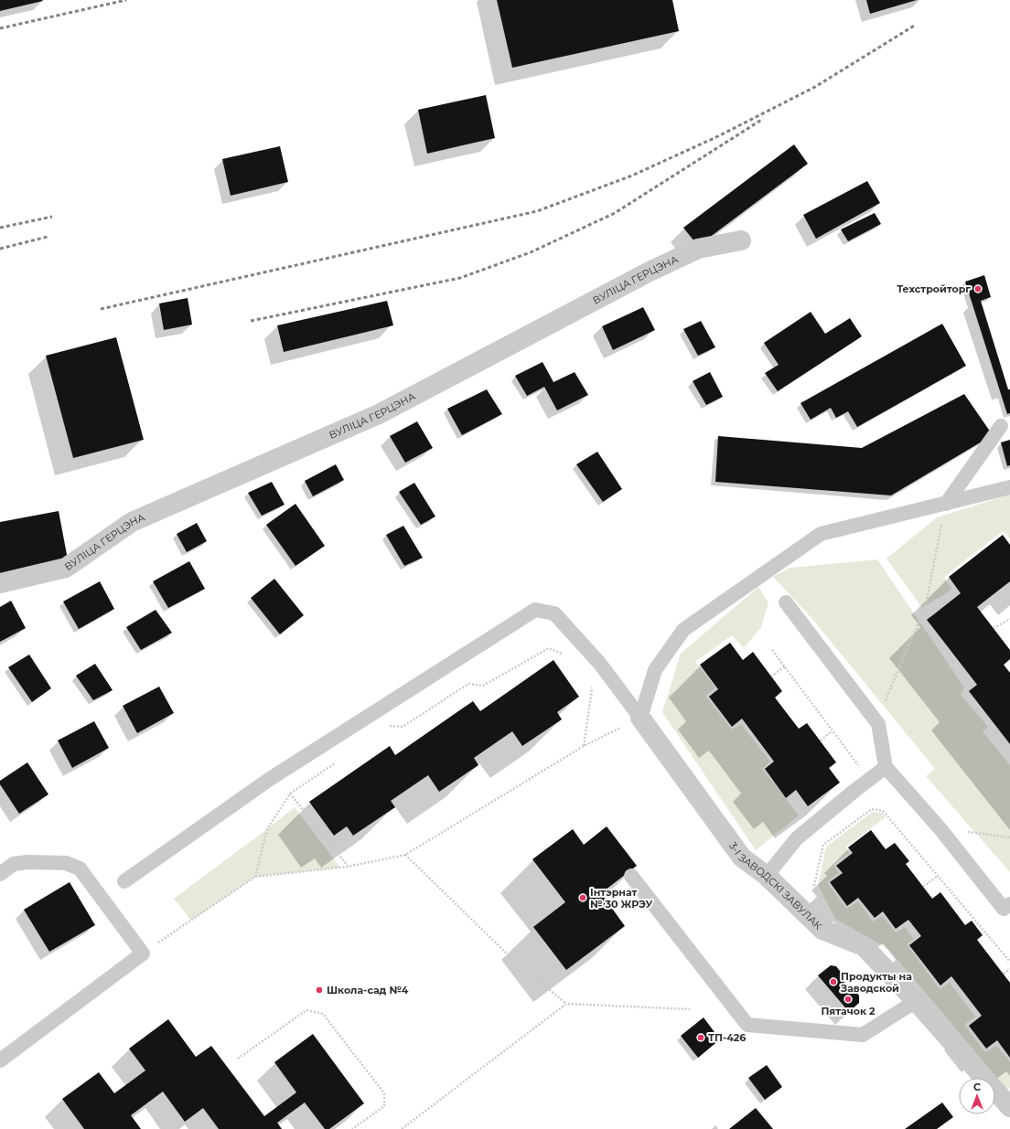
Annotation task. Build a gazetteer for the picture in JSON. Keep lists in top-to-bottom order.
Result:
{
  "streets": {
    "street": ["ВУЛІЦА ГЕРЦЭНА", "3-І ЗАВОДСКІ ЗАВУЛАК"]
  },
  "places": [
    "Техстройторг",
    "Інтэрнат № 30 ЖРЭУ",
    "Продукты на Заводской",
    "Школа-сад №4",
    "Пятачок 2",
    "ТП-426"
  ],
  "north": "top"
}
